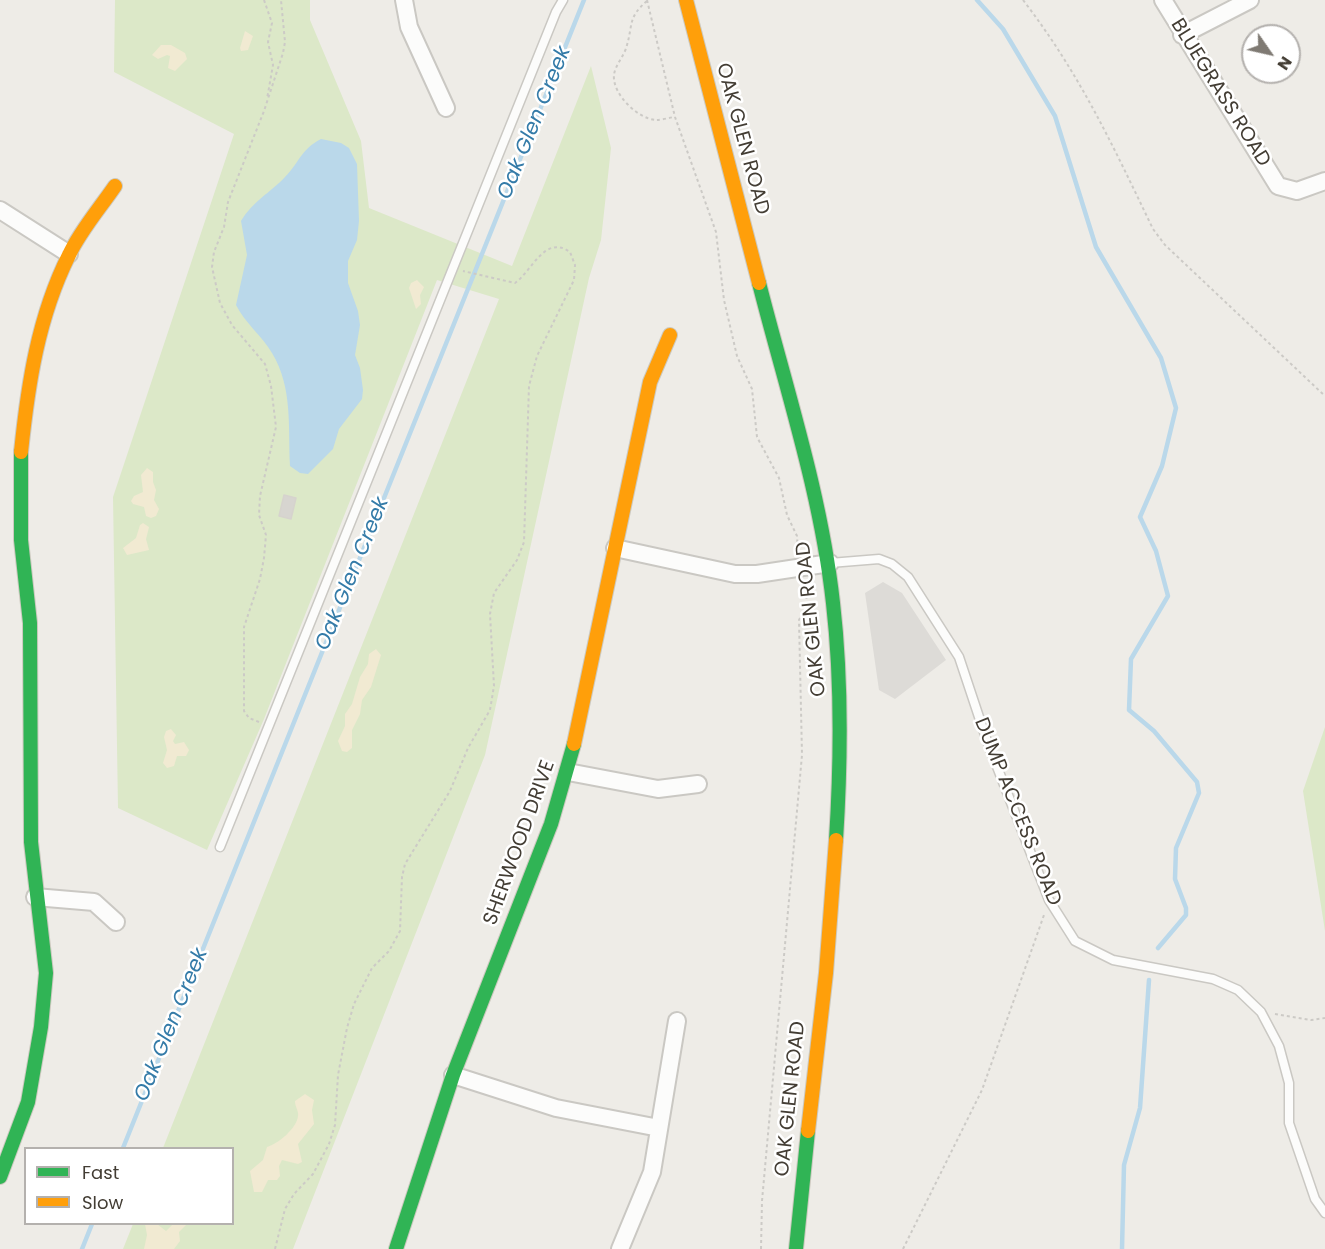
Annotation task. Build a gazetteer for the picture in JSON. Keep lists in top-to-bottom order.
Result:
{
  "streets": {
    "street": ["BLUEGRASS ROAD", "OAK GLEN ROAD", "SHERWOOD DRIVE"],
    "lane": ["DUMP ACCESS ROAD"]
  },
  "crossings": [
    ["OAK GLEN ROAD", "DUMP ACCESS ROAD"]
  ],
  "water": ["Oak Glen Creek"],
  "legend": ["Fast", "Slow"],
  "north": "bottom right"
}
